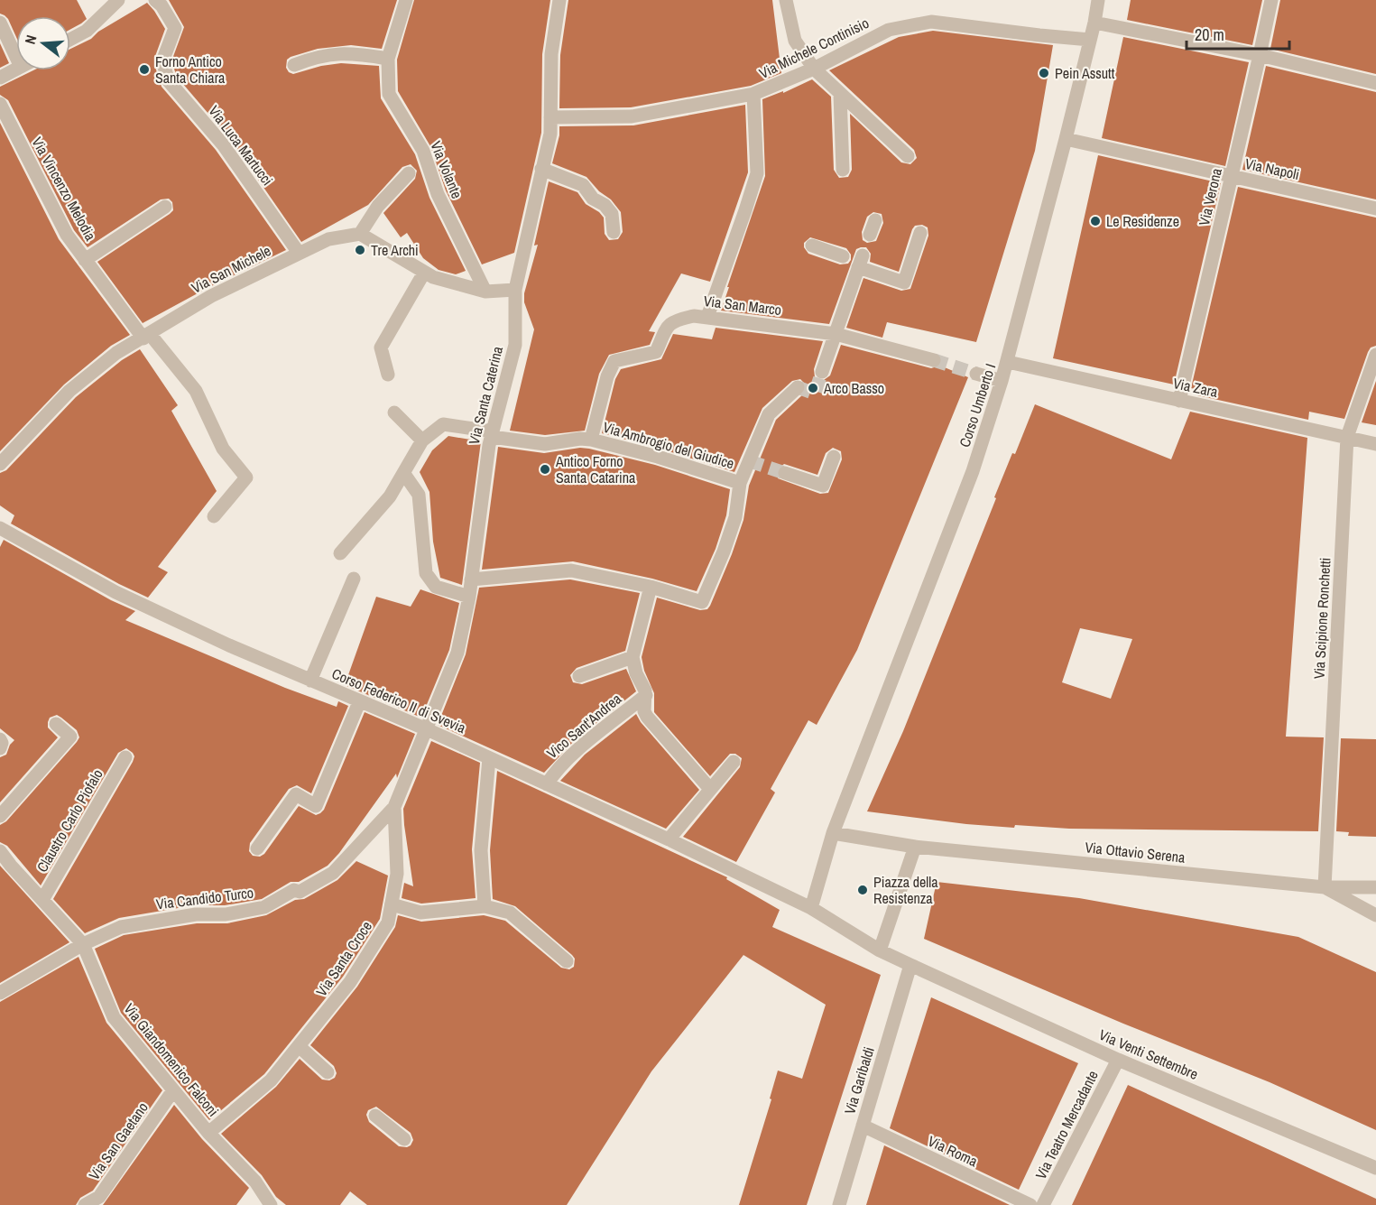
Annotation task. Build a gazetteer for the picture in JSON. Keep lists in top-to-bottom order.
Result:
{
  "streets": {
    "street": [
      "Via Michele Continisio",
      "Via Luca Martucci",
      "Via Napoli",
      "Via Volante",
      "Via Vincenzo Melodia",
      "Via Verona",
      "Via San Michele",
      "Via San Marco",
      "Via Zara",
      "Via Santa Caterina",
      "Corso Umberto I",
      "Via Ambrogio del Giudice",
      "Via Scipione Ronchetti",
      "Corso Federico II di Svevia",
      "Vico Sant'Andrea",
      "Claustro Carlo Piofalo",
      "Via Ottavio Serena",
      "Via Candido Turco",
      "Via Santa Croce",
      "Via Venti Settembre",
      "Via Giandomenico Falconi",
      "Via Garibaldi",
      "Via Teatro Mercadante",
      "Via San Gaetano",
      "Via Roma"
    ]
  },
  "crossings": [
    ["Via Michele Continisio", "Via Santa Caterina"],
    ["Via Michele Continisio", "Corso Umberto I"],
    ["Via Luca Martucci", "Via San Michele"],
    ["Via Napoli", "Via Verona"],
    ["Via Napoli", "Corso Umberto I"],
    ["Via Vincenzo Melodia", "Via San Michele"],
    ["Via Verona", "Via Zara"],
    ["Via San Marco", "Via Ambrogio del Giudice"],
    ["Via Zara", "Corso Umberto I"],
    ["Via Zara", "Via Scipione Ronchetti"],
    ["Via Santa Caterina", "Via Ambrogio del Giudice"],
    ["Via Santa Caterina", "Corso Federico II di Svevia"],
    ["Via Santa Caterina", "Via Santa Croce"],
    ["Via Scipione Ronchetti", "Via Ottavio Serena"],
    ["Corso Federico II di Svevia", "Vico Sant'Andrea"],
    ["Corso Federico II di Svevia", "Via Santa Croce"],
    ["Claustro Carlo Piofalo", "Via Giandomenico Falconi"],
    ["Via Candido Turco", "Via Santa Croce"],
    ["Via Candido Turco", "Via Giandomenico Falconi"],
    ["Via Santa Croce", "Via Giandomenico Falconi"],
    ["Via Venti Settembre", "Via Garibaldi"],
    ["Via Venti Settembre", "Via Teatro Mercadante"],
    ["Via Giandomenico Falconi", "Via San Gaetano"],
    ["Via Garibaldi", "Via Roma"]
  ],
  "places": [
    "Forno Antico Santa Chiara",
    "Pein Assutt",
    "Le Residenze",
    "Tre Archi",
    "Arco Basso",
    "Antico Forno Santa Catarina",
    "Piazza della Resistenza"
  ],
  "scale_bar": "20 m",
  "north": "left"
}
